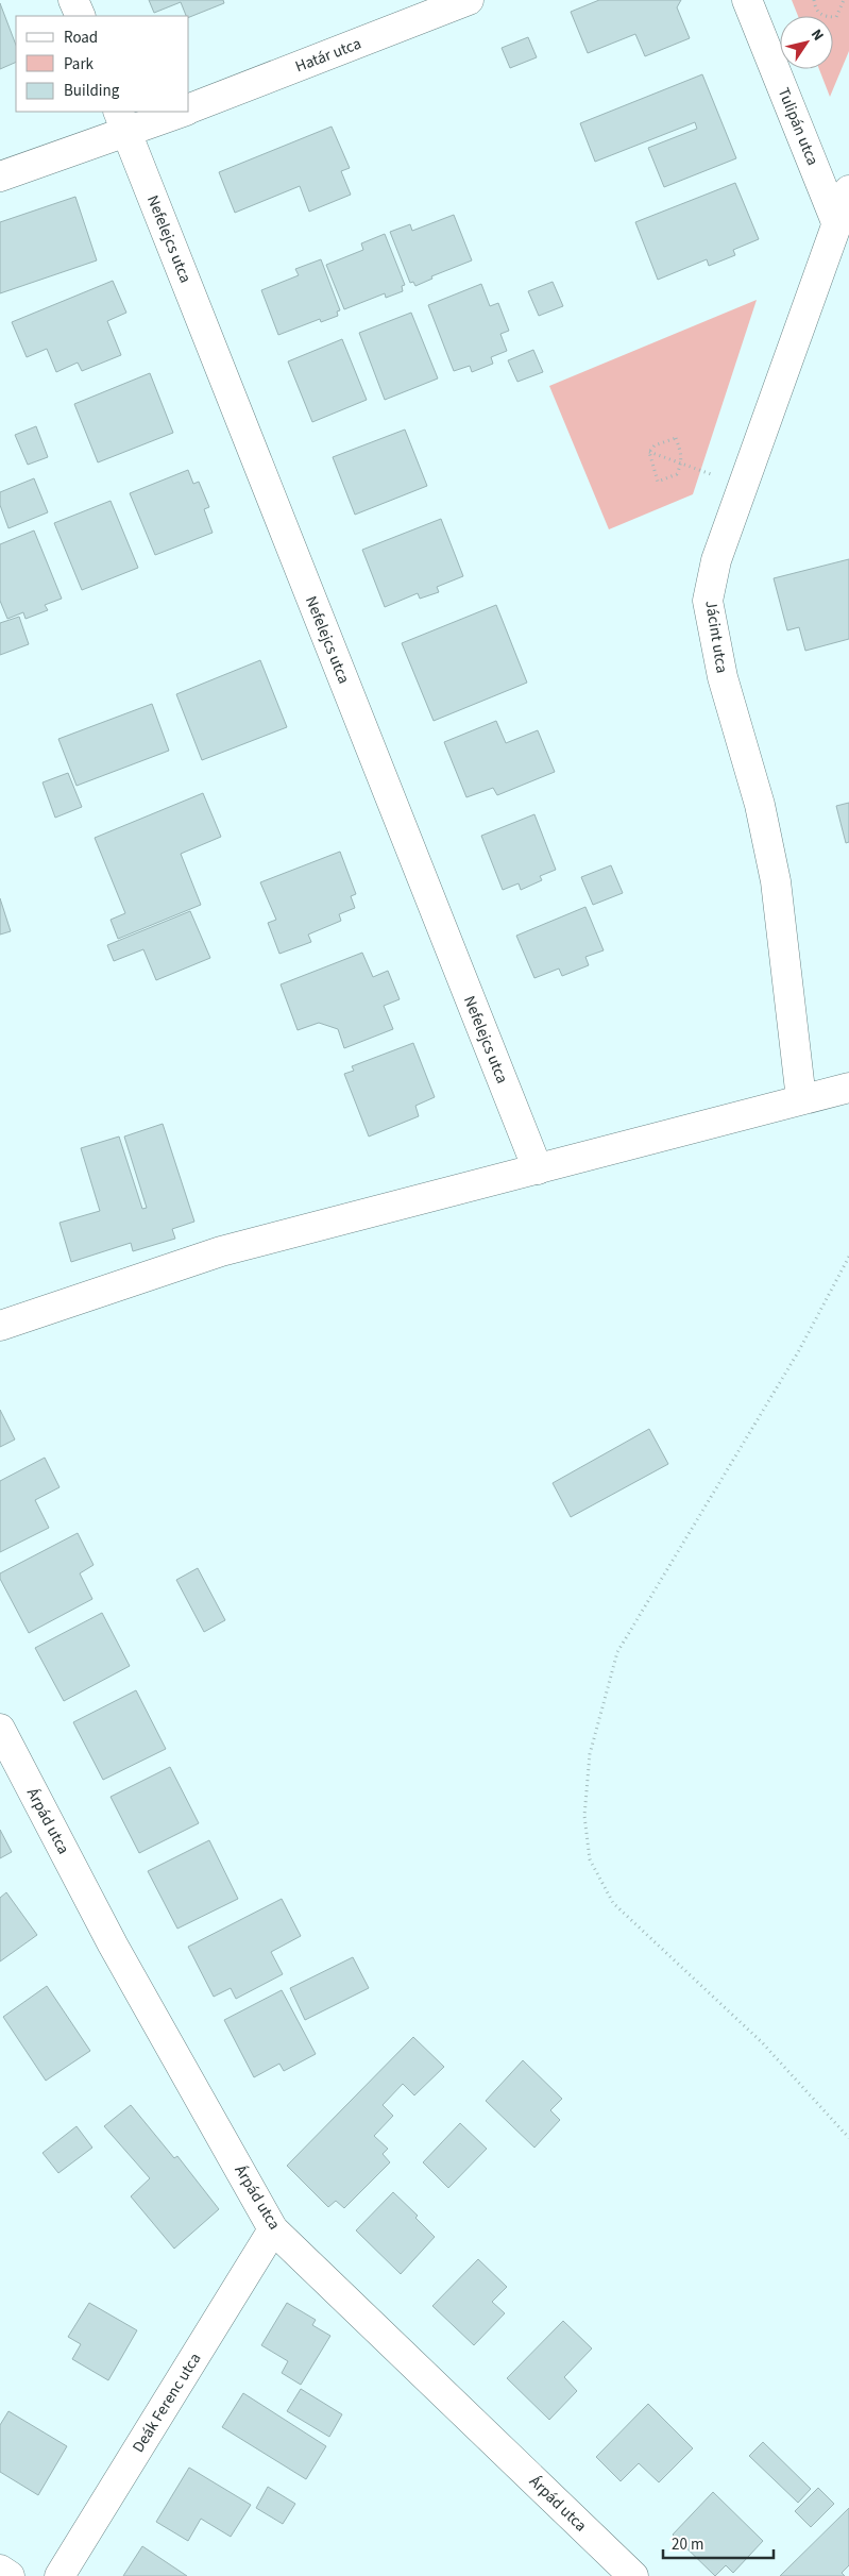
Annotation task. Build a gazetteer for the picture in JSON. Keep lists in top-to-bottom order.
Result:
{
  "streets": {
    "street": [
      "Határ utca",
      "Tulipán utca",
      "Nefelejcs utca",
      "Jácint utca",
      "Árpád utca",
      "Deák Ferenc utca"
    ]
  },
  "crossings": [
    ["Határ utca", "Nefelejcs utca"],
    ["Tulipán utca", "Jácint utca"],
    ["Árpád utca", "Deák Ferenc utca"]
  ],
  "legend": ["Road", "Park", "Building"],
  "scale_bar": "20 m",
  "north": "top right"
}
